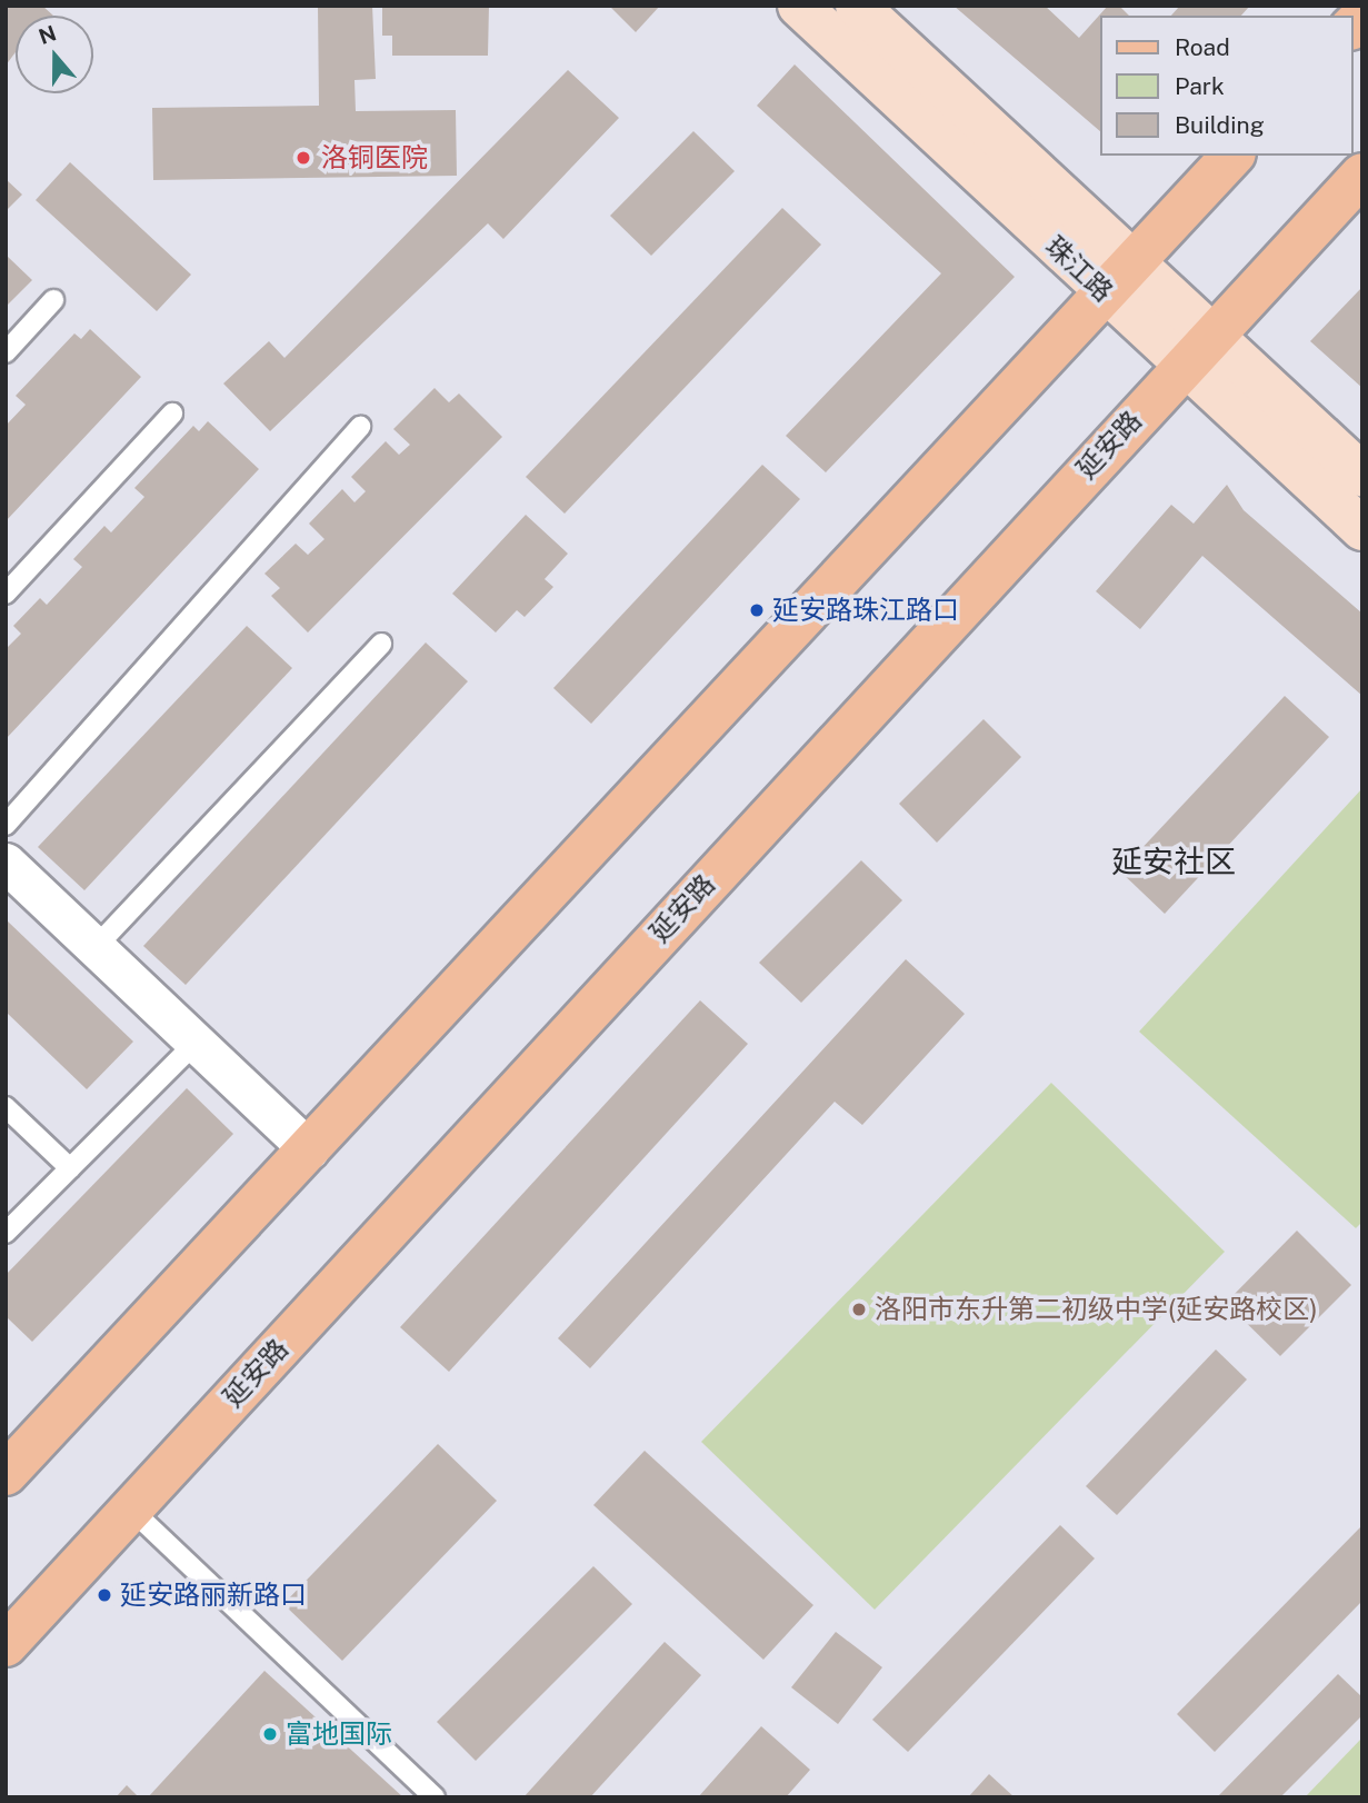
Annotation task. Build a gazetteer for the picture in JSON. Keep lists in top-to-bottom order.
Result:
{
  "streets": {
    "main road": ["珠江路", "延安路"]
  },
  "crossings": [
    ["珠江路", "延安路"]
  ],
  "districts": ["延安社区"],
  "places": [
    "洛铜医院",
    "延安路珠江路口",
    "洛阳市东升第二初级中学(延安路校区)",
    "延安路丽新路口",
    "富地国际"
  ],
  "legend": ["Road", "Park", "Building"],
  "north": "top"
}
